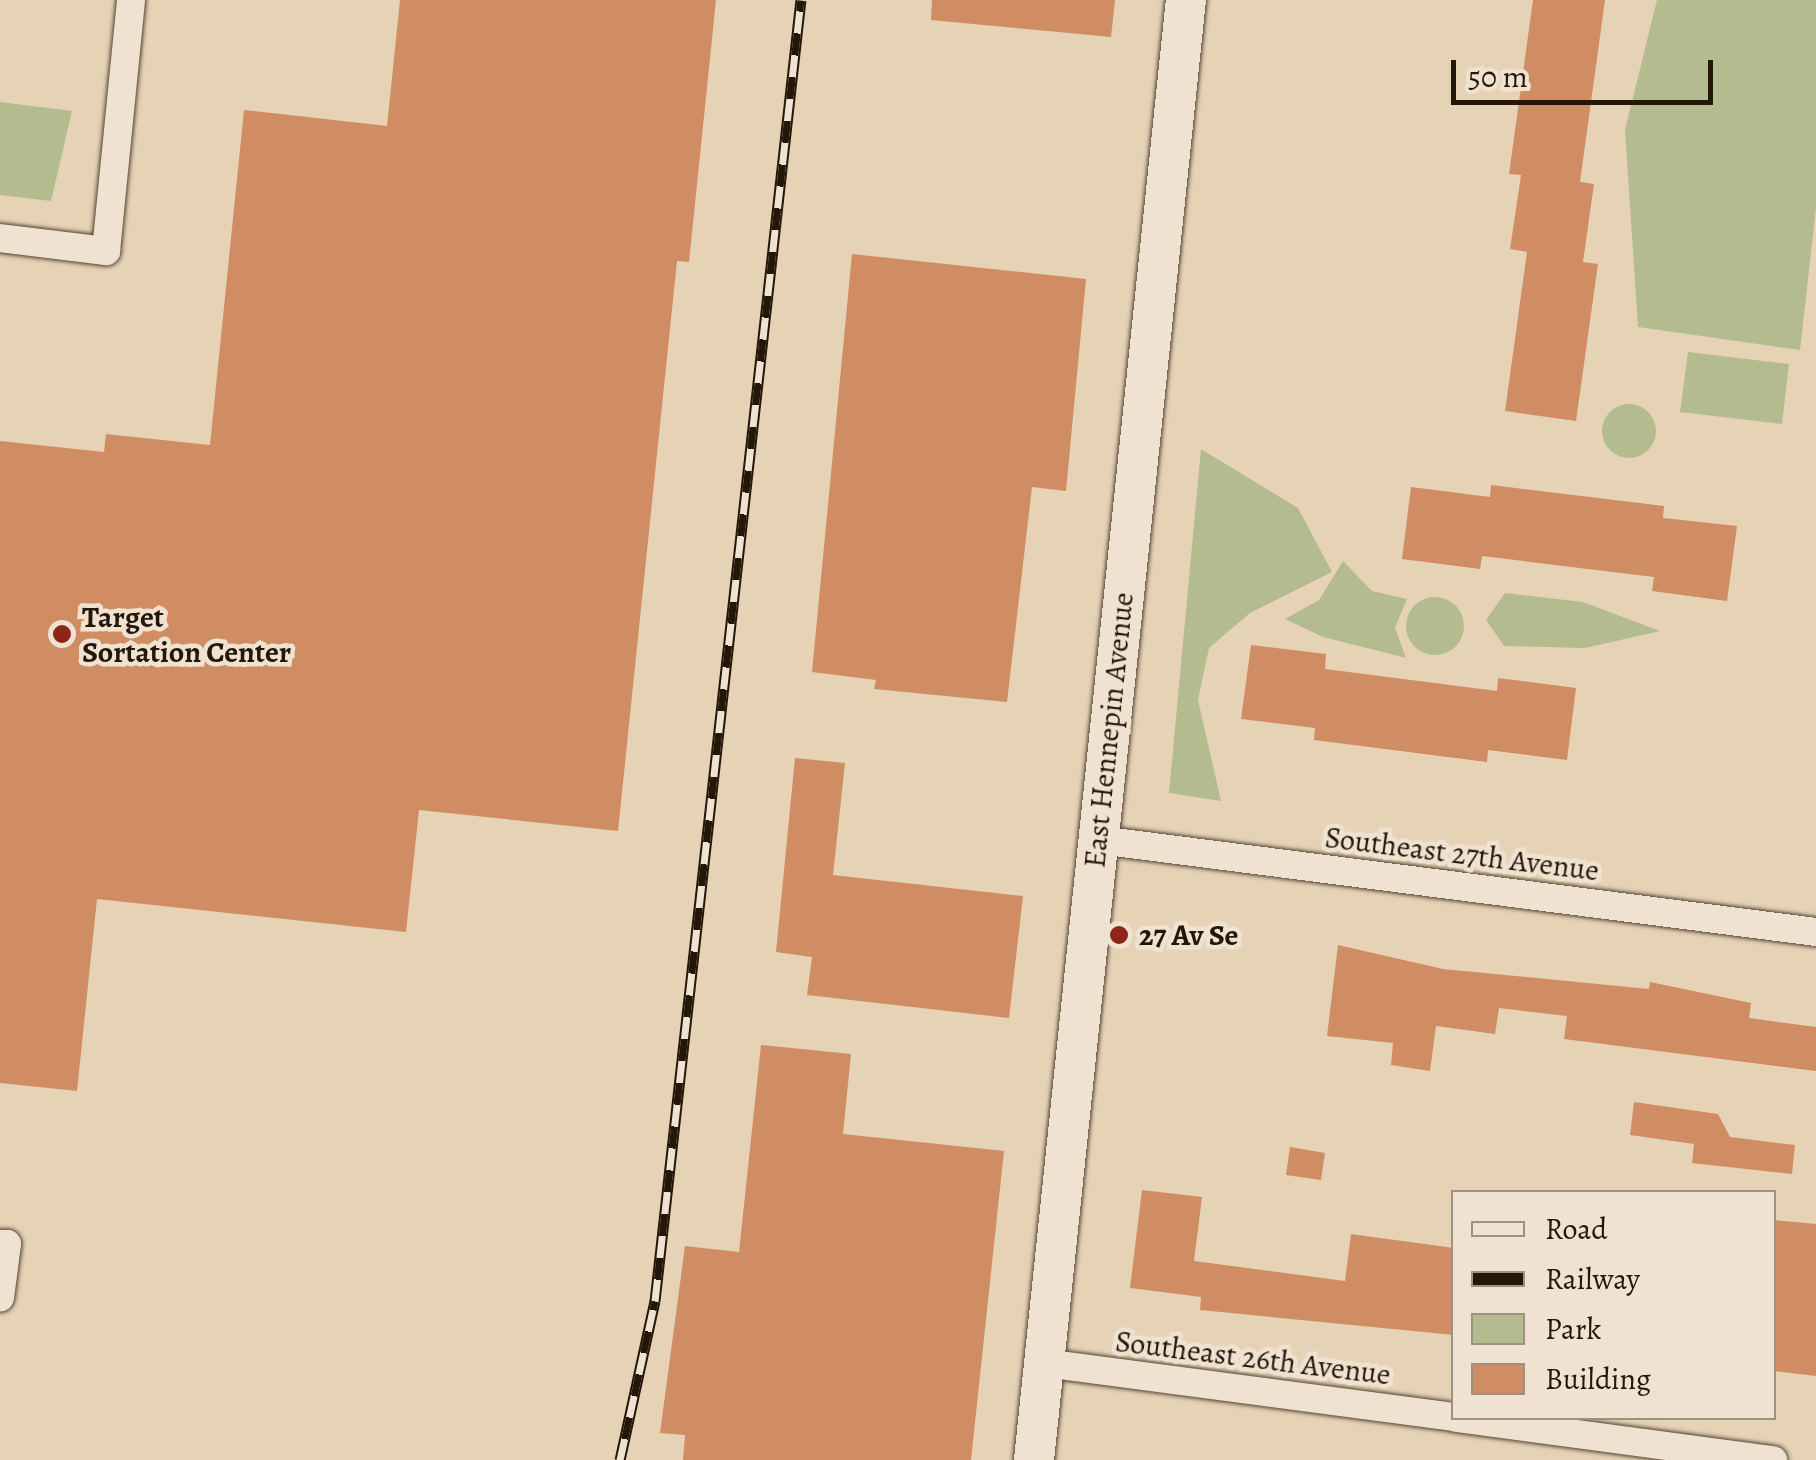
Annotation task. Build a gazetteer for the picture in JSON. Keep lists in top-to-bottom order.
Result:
{
  "streets": {
    "main road": ["East Hennepin Avenue"],
    "street": ["Southeast 27th Avenue", "Southeast 26th Avenue"]
  },
  "crossings": [
    ["East Hennepin Avenue", "Southeast 27th Avenue"],
    ["East Hennepin Avenue", "Southeast 26th Avenue"]
  ],
  "places": ["Target Sortation Center", "27 Av Se"],
  "legend": [
    "Road",
    "Railway",
    "Park",
    "Building"
  ],
  "scale_bar": "50 m"
}
